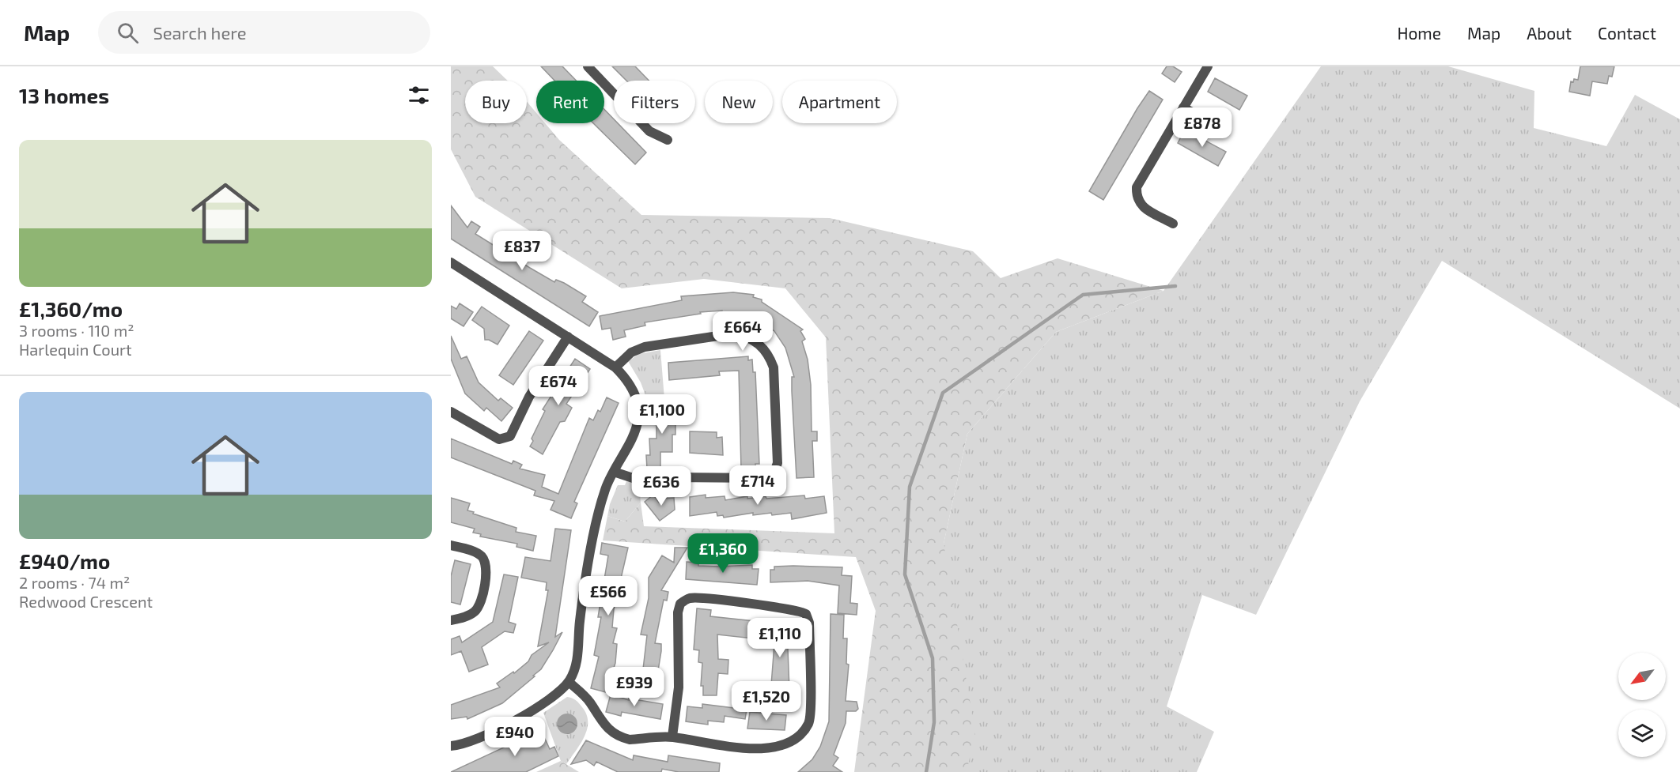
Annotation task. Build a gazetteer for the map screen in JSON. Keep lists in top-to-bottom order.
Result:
{
  "north": "bottom left",
  "page": {
    "header": "Map",
    "search": "Search here",
    "nav": [
      "Home",
      "Map",
      "About",
      "Contact"
    ],
    "heading": "13 homes",
    "chip": [
      "Buy",
      "Rent",
      "Filters",
      "New",
      "Apartment"
    ],
    "price": [
      "£878",
      "£837",
      "£664",
      "£674",
      "£1,100",
      "£714",
      "£636",
      "£1,360",
      "£566",
      "£1,110",
      "£939",
      "£1,520",
      "£940"
    ],
    "list": [
      {
        "name": "£1,360/mo",
        "note": "3 rooms · 110 m² · Harlequin Court"
      },
      {
        "name": "£940/mo",
        "note": "2 rooms · 74 m² · Redwood Crescent"
      }
    ]
  }
}
